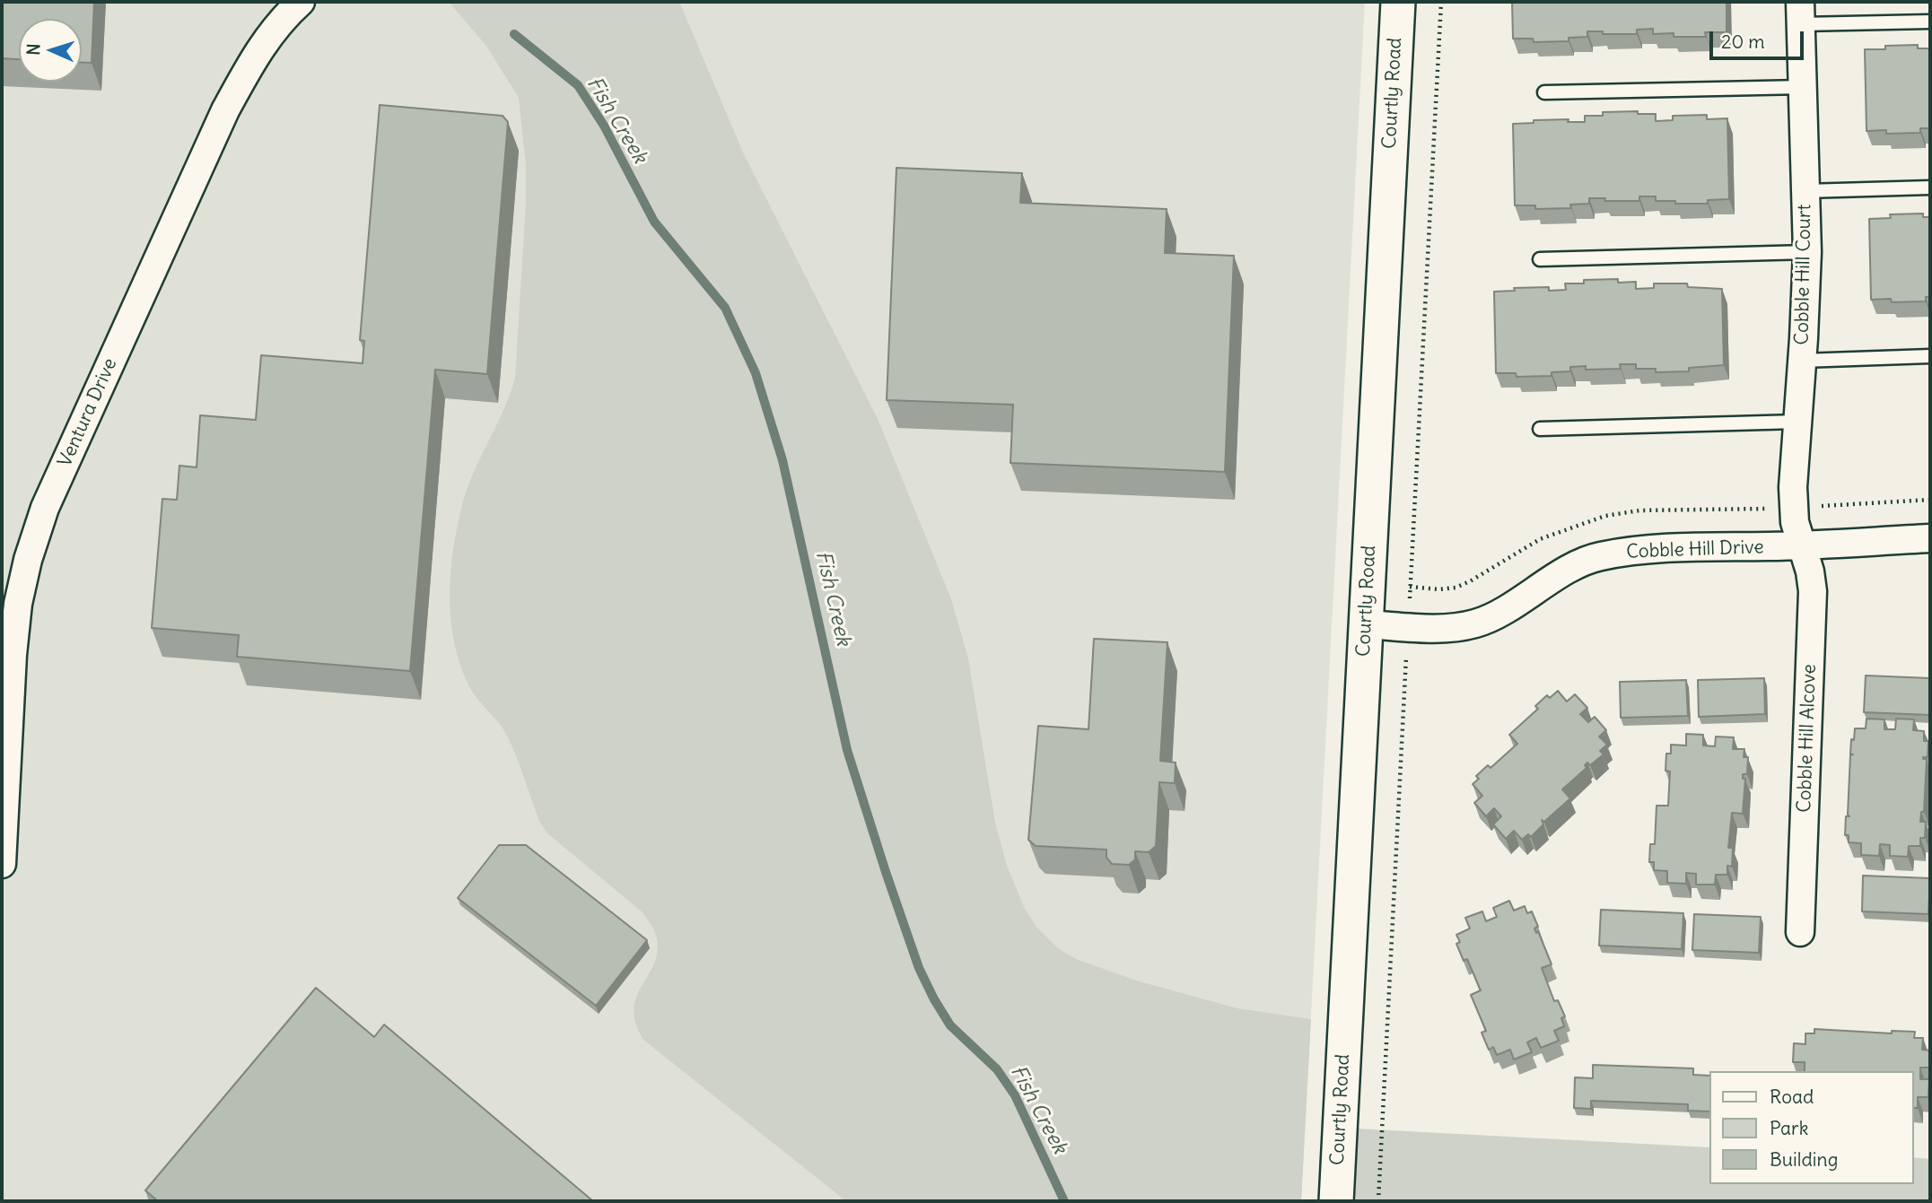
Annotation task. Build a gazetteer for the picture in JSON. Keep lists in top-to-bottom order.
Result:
{
  "streets": {
    "street": [
      "Courtly Road",
      "Cobble Hill Court",
      "Ventura Drive",
      "Cobble Hill Drive",
      "Cobble Hill Alcove"
    ]
  },
  "crossings": [
    ["Courtly Road", "Cobble Hill Drive"],
    ["Cobble Hill Court", "Cobble Hill Drive"],
    ["Cobble Hill Court", "Cobble Hill Alcove"],
    ["Cobble Hill Drive", "Cobble Hill Alcove"]
  ],
  "water": ["Fish Creek"],
  "legend": ["Road", "Park", "Building"],
  "scale_bar": "20 m",
  "north": "left"
}
